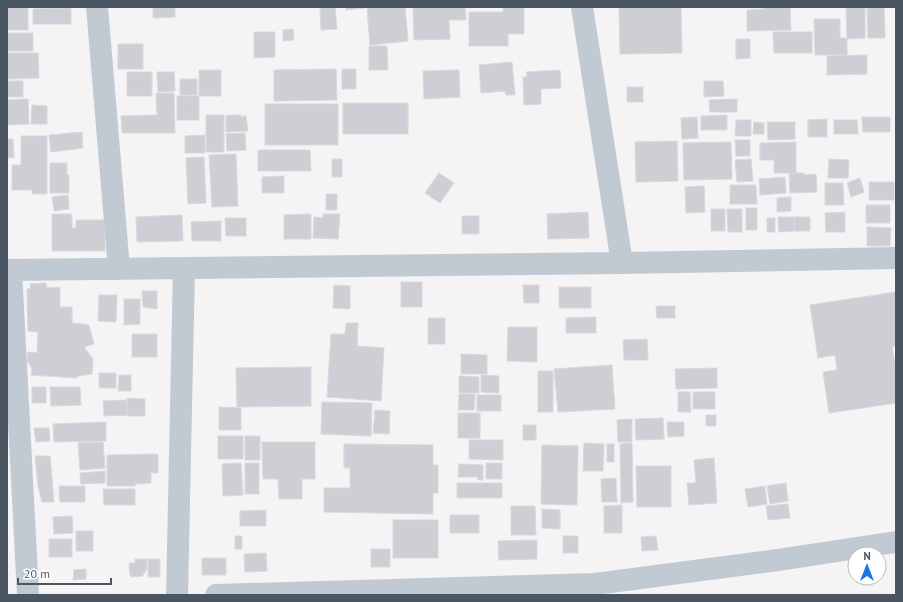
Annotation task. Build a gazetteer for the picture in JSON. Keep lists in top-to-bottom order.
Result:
{
  "scale_bar": "20 m",
  "north": "top"
}
